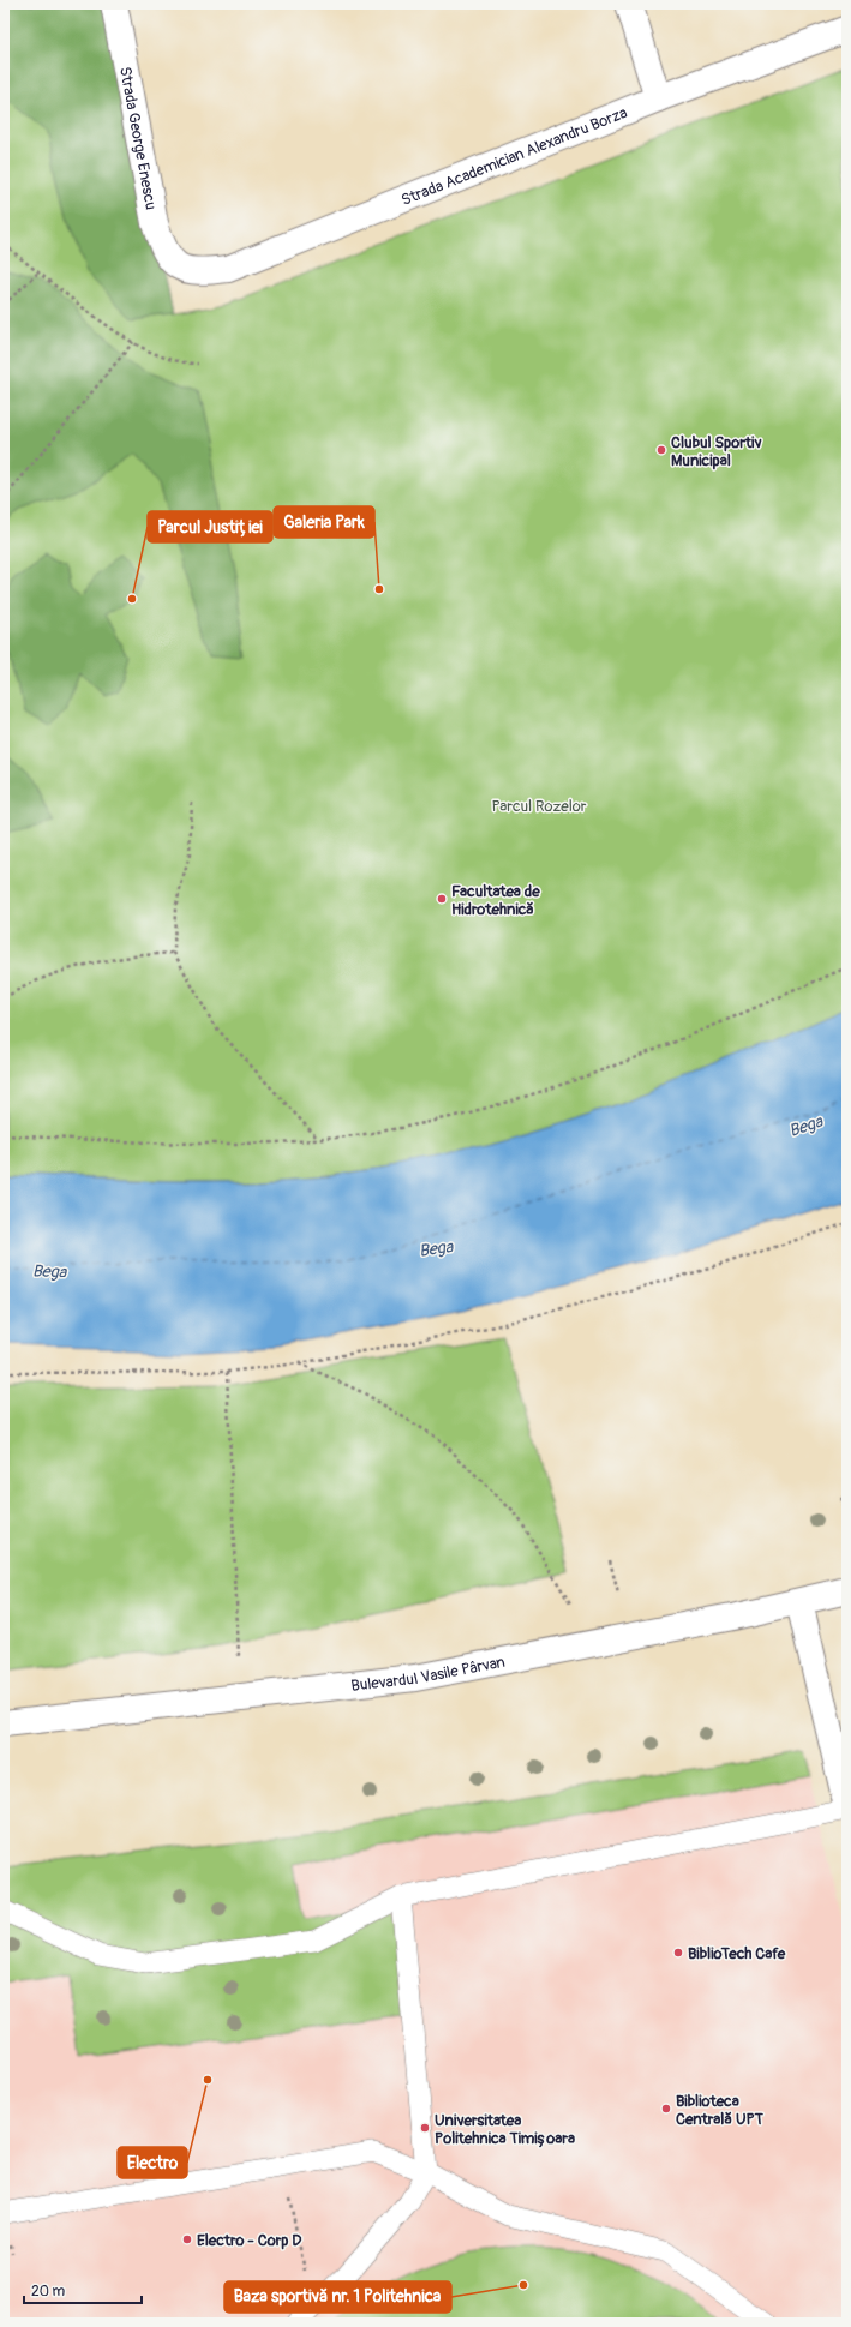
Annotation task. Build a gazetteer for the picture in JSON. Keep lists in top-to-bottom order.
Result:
{
  "streets": {
    "street": ["Strada George Enescu", "Strada Academician Alexandru Borza", "Bulevardul Vasile Pârvan"]
  },
  "crossings": [
    ["Strada George Enescu", "Strada Academician Alexandru Borza"]
  ],
  "water": ["Bega"],
  "parks": ["Parcul Rozelor"],
  "places": [
    "Clubul Sportiv Municipal",
    "Galeria Park",
    "Parcul Justiției",
    "Facultatea de Hidrotehnică",
    "BiblioTech Cafe",
    "Electro",
    "Biblioteca Centrală UPT",
    "Universitatea Politehnica Timișoara",
    "Electro - Corp D",
    "Baza sportivă nr. 1 Politehnica"
  ],
  "scale_bar": "20 m"
}
